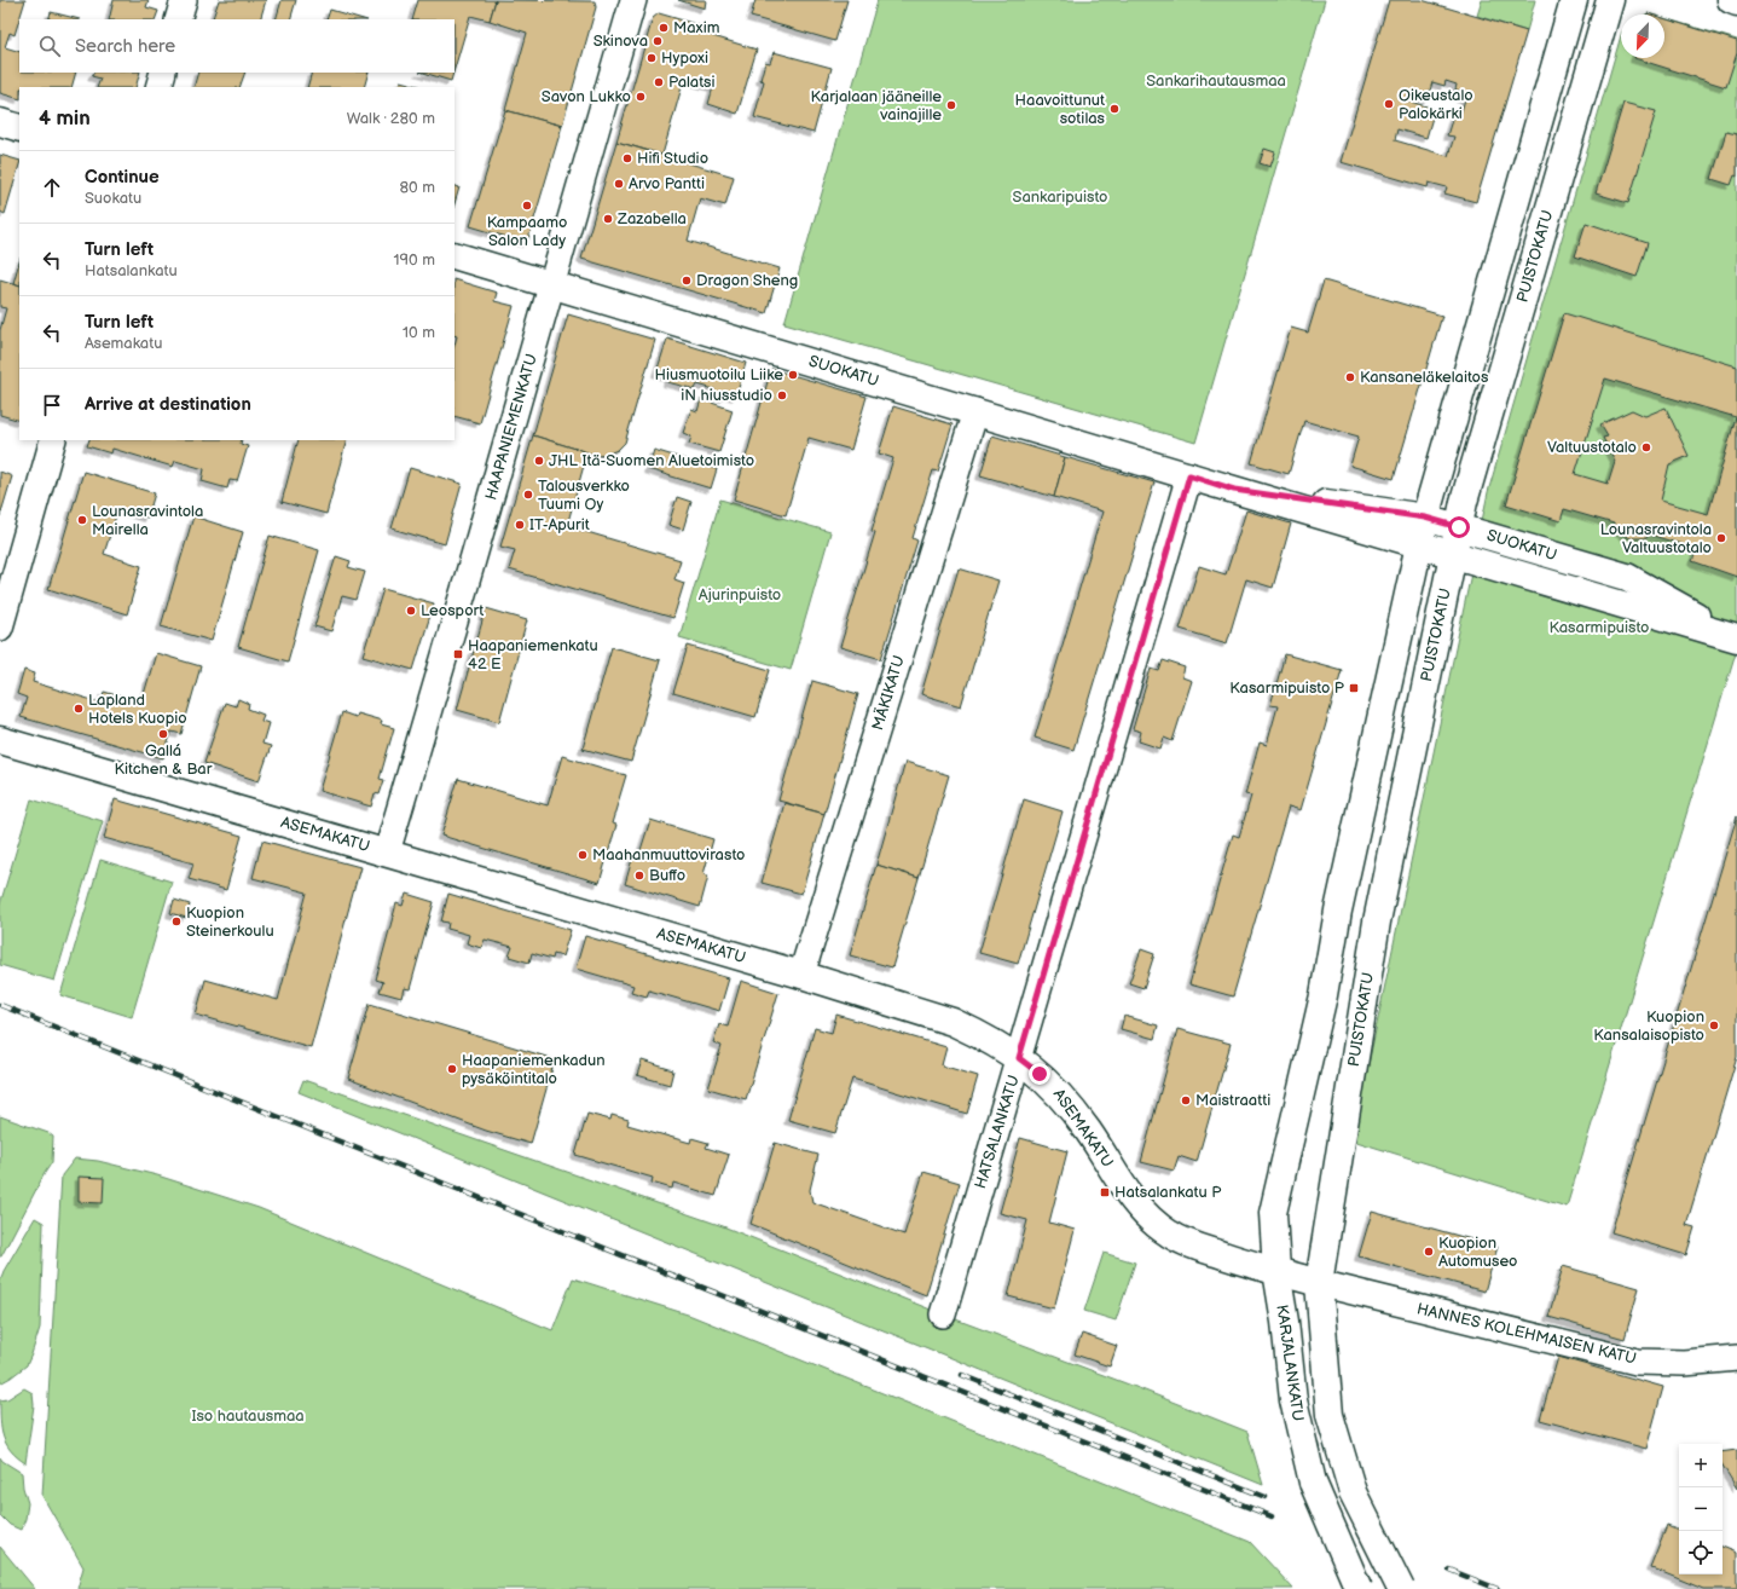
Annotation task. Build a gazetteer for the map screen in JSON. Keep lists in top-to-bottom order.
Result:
{
  "streets": {
    "main road": [
      "PUISTOKATU",
      "SUOKATU",
      "ASEMAKATU",
      "KARJALANKATU"
    ],
    "street": [
      "HAAPANIEMENKATU",
      "MÄKIKATU",
      "HATSALANKATU",
      "HANNES KOLEHMAISEN KATU"
    ]
  },
  "crossings": [
    ["PUISTOKATU", "SUOKATU"],
    ["PUISTOKATU", "ASEMAKATU"],
    ["PUISTOKATU", "HANNES KOLEHMAISEN KATU"],
    ["PUISTOKATU", "KARJALANKATU"],
    ["SUOKATU", "HAAPANIEMENKATU"],
    ["SUOKATU", "MÄKIKATU"],
    ["SUOKATU", "HATSALANKATU"],
    ["HAAPANIEMENKATU", "ASEMAKATU"],
    ["MÄKIKATU", "ASEMAKATU"],
    ["ASEMAKATU", "HATSALANKATU"],
    ["ASEMAKATU", "HANNES KOLEHMAISEN KATU"],
    ["ASEMAKATU", "KARJALANKATU"],
    ["HANNES KOLEHMAISEN KATU", "KARJALANKATU"]
  ],
  "parks": [
    "Sankarihautausmaa",
    "Sankaripuisto",
    "Ajurinpuisto",
    "Kasarmipuisto",
    "Iso hautausmaa"
  ],
  "places": {
    "other": [
      "Maxim",
      "Skinova",
      "Hypoxi",
      "Palatsi",
      "Savon Lukko",
      "Oikeustalo Palokärki",
      "Karjalaan jääneille vainajille",
      "Haavoittunut sotilas",
      "Hifi Studio",
      "Arvo Pantti",
      "Kampaamo Salon Lady",
      "Zazabella",
      "Dragon Sheng",
      "Hiusmuotoilu Liike",
      "Kansaneläkelaitos",
      "iN hiusstudio",
      "Valtuustotalo",
      "JHL Itä-Suomen Aluetoimisto",
      "Talousverkko Tuumi Oy",
      "Lounasravintola Mairella",
      "IT-Apurit",
      "Lounasravintola Valtuustotalo",
      "Leosport",
      "Lapland Hotels Kuopio",
      "Gallá Kitchen & Bar",
      "Maahanmuuttovirasto",
      "Buffo",
      "Kuopion Steinerkoulu",
      "Kuopion Kansalaisopisto",
      "Haapaniemenkadun pysäköintitalo",
      "Maistraatti",
      "Kuopion Automuseo"
    ],
    "transit": ["Haapaniemenkatu 42 E", "Kasarmipuisto P", "Hatsalankatu P"]
  },
  "north": "bottom left",
  "page": {
    "search": "Search here",
    "heading": ["4 min", "Walk · 280 m"],
    "list": [
      ["Continue", "Suokatu", "80 m"],
      ["Turn left", "Hatsalankatu", "190 m"],
      ["Turn left", "Asemakatu", "10 m"],
      "Arrive at destination"
    ],
    "map_buttons": ["+", "−"]
  }
}
